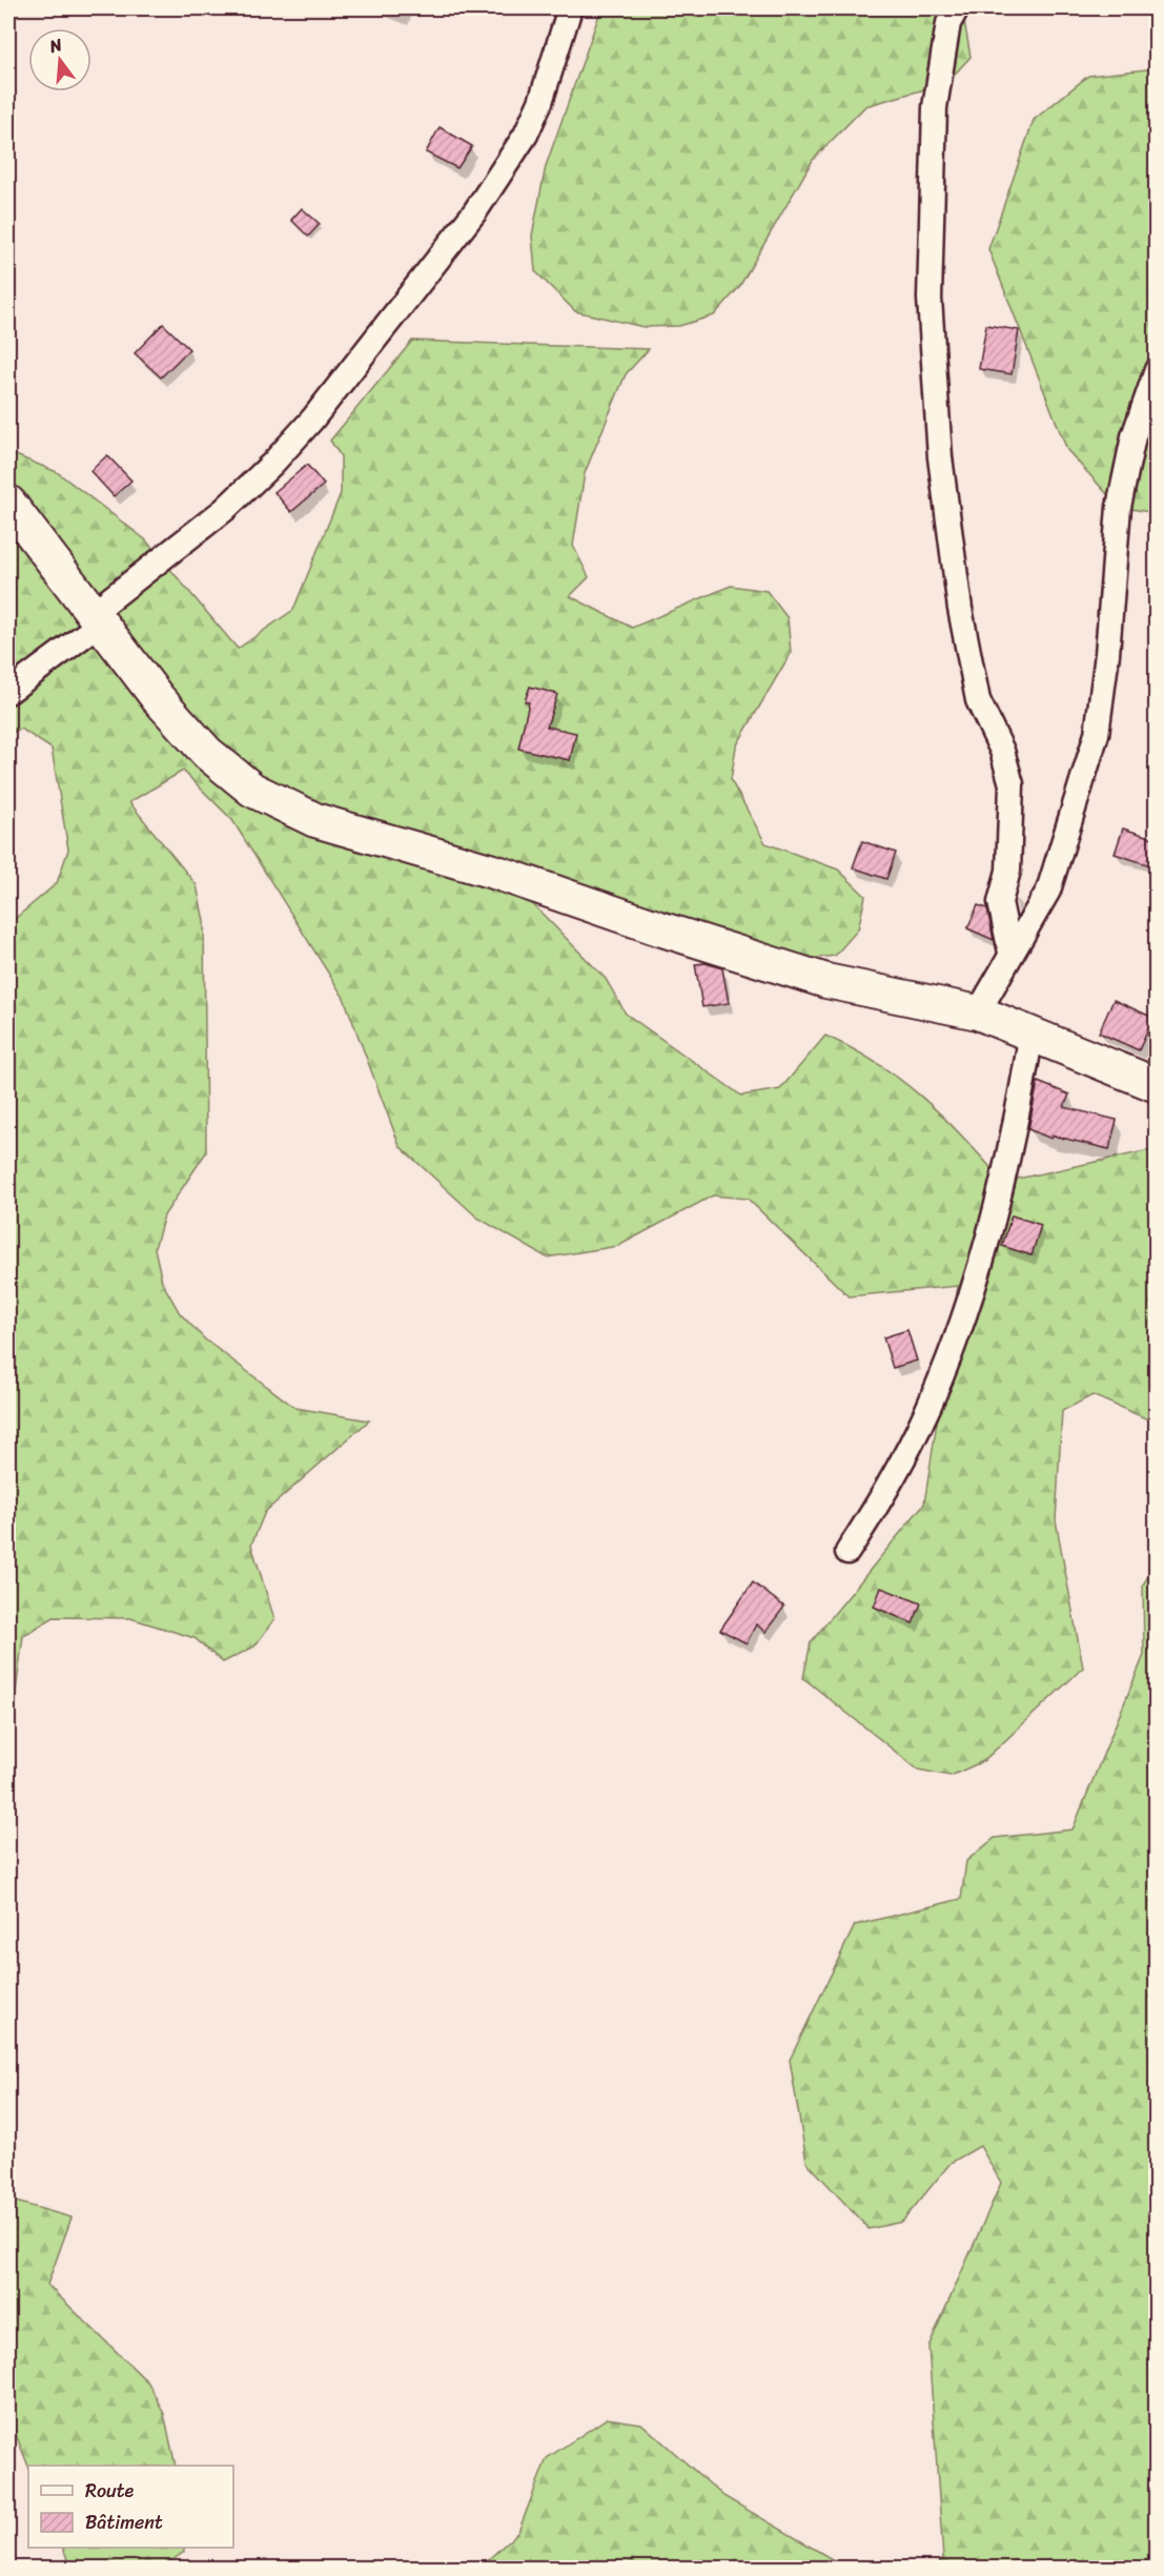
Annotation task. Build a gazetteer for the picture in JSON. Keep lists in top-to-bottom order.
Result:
{
  "legend": ["Route", "Bâtiment"],
  "north": "top"
}
